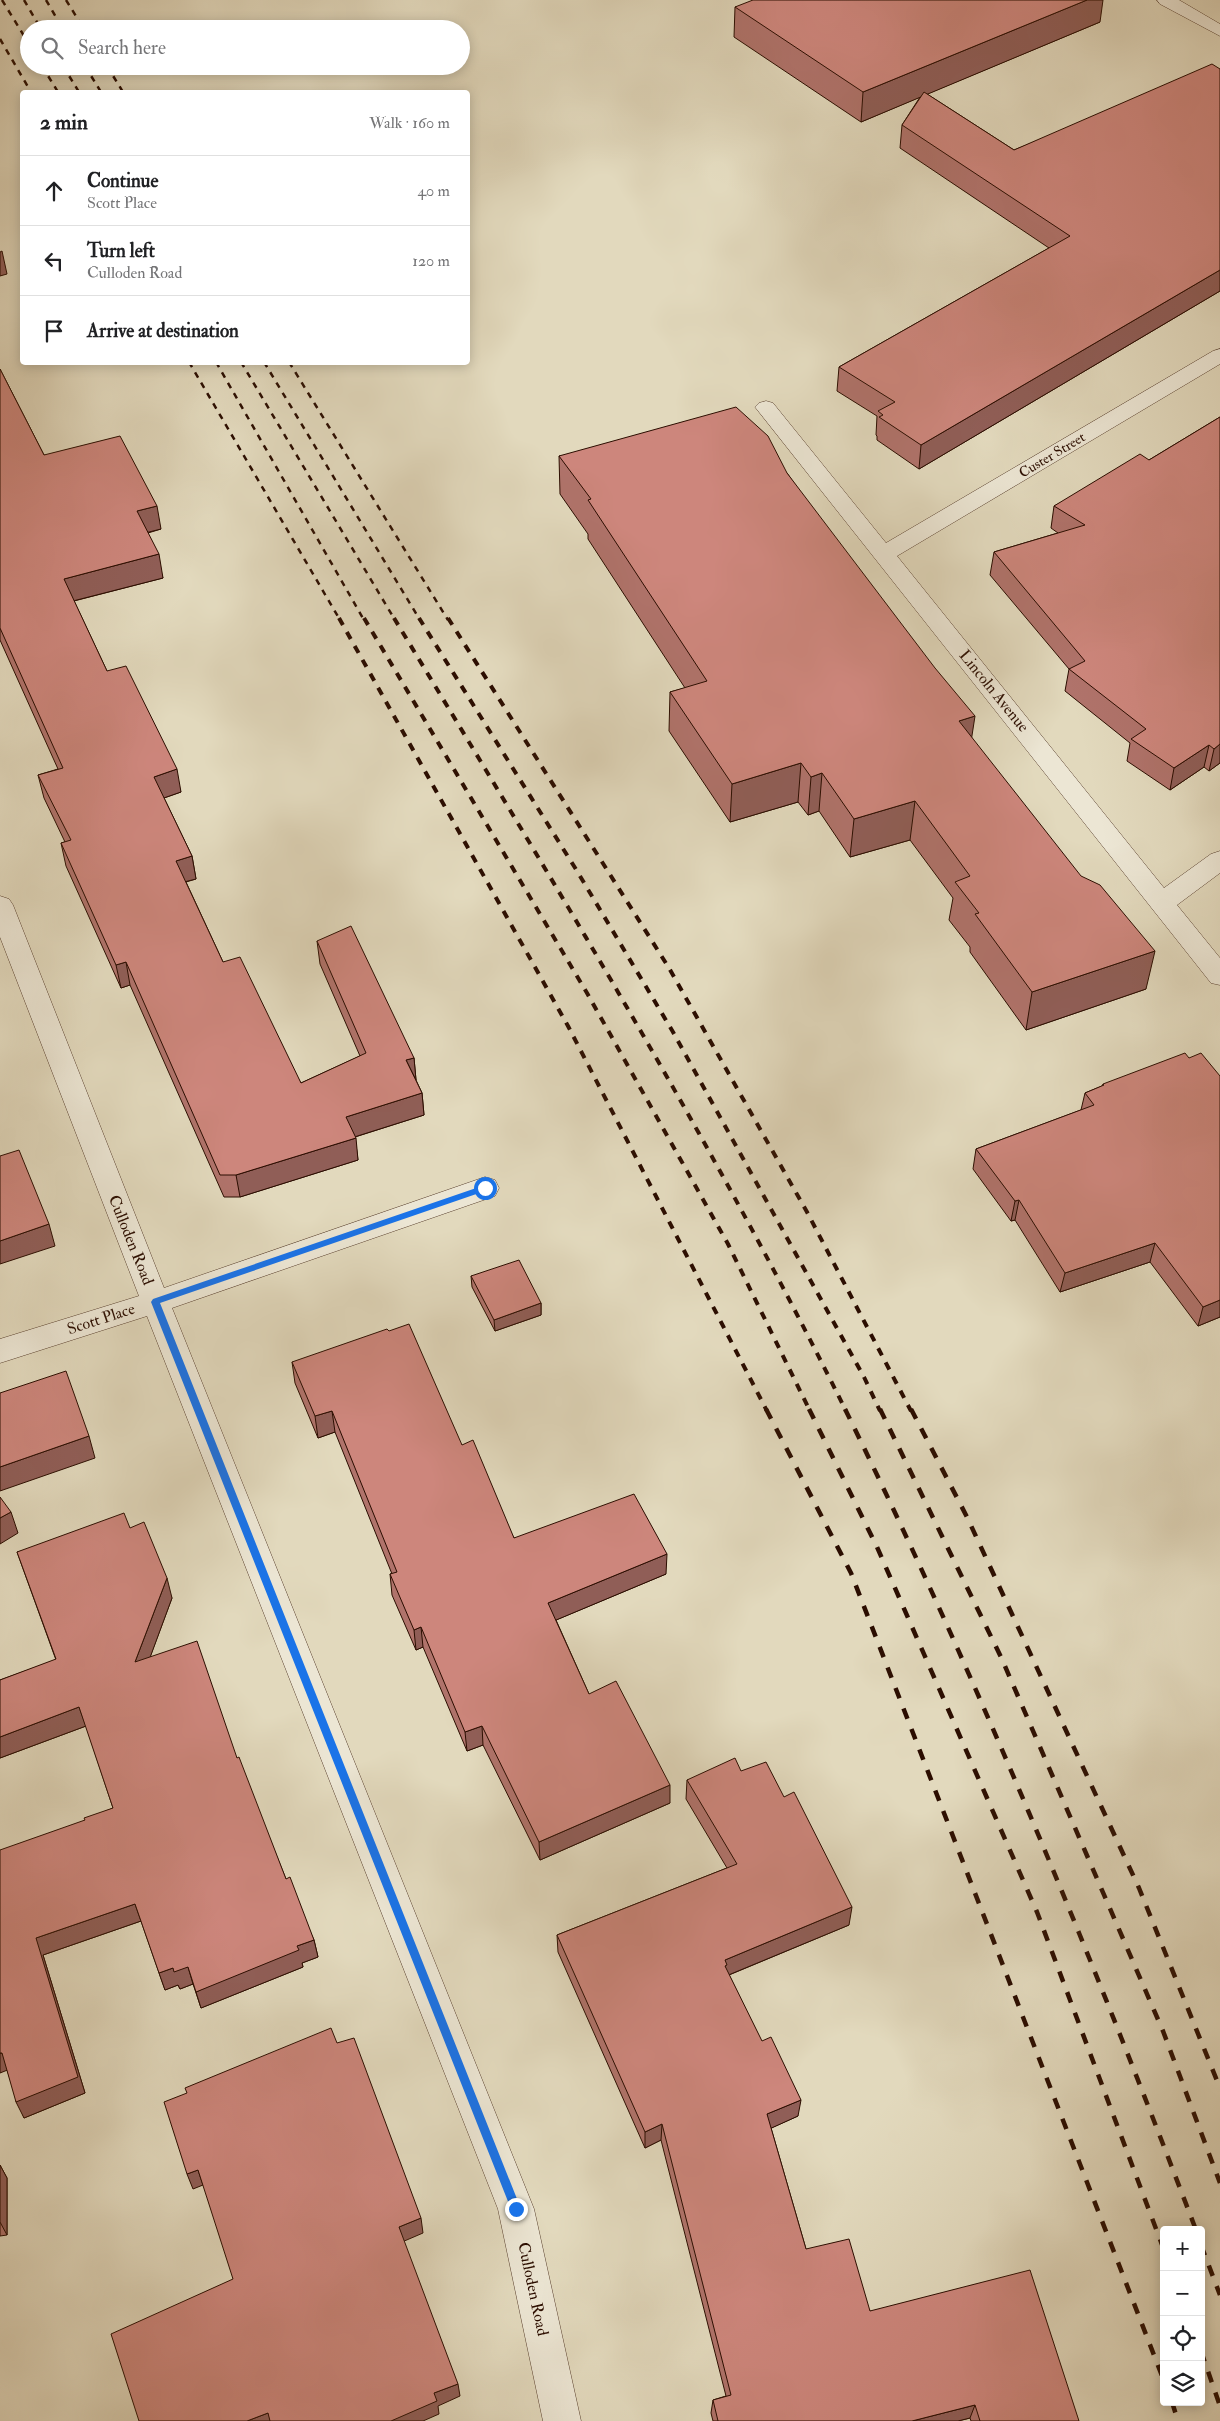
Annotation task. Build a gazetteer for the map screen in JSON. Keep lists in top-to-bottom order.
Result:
{
  "streets": {
    "street": [
      "Custer Street",
      "Lincoln Avenue",
      "Culloden Road",
      "Scott Place"
    ]
  },
  "crossings": [
    ["Custer Street", "Lincoln Avenue"],
    ["Culloden Road", "Scott Place"]
  ],
  "page": {
    "search": "Search here",
    "heading": ["2 min", "Walk · 160 m"],
    "list": [
      ["Continue", "Scott Place", "40 m"],
      ["Turn left", "Culloden Road", "120 m"],
      "Arrive at destination"
    ],
    "map_buttons": ["+", "−"]
  }
}
